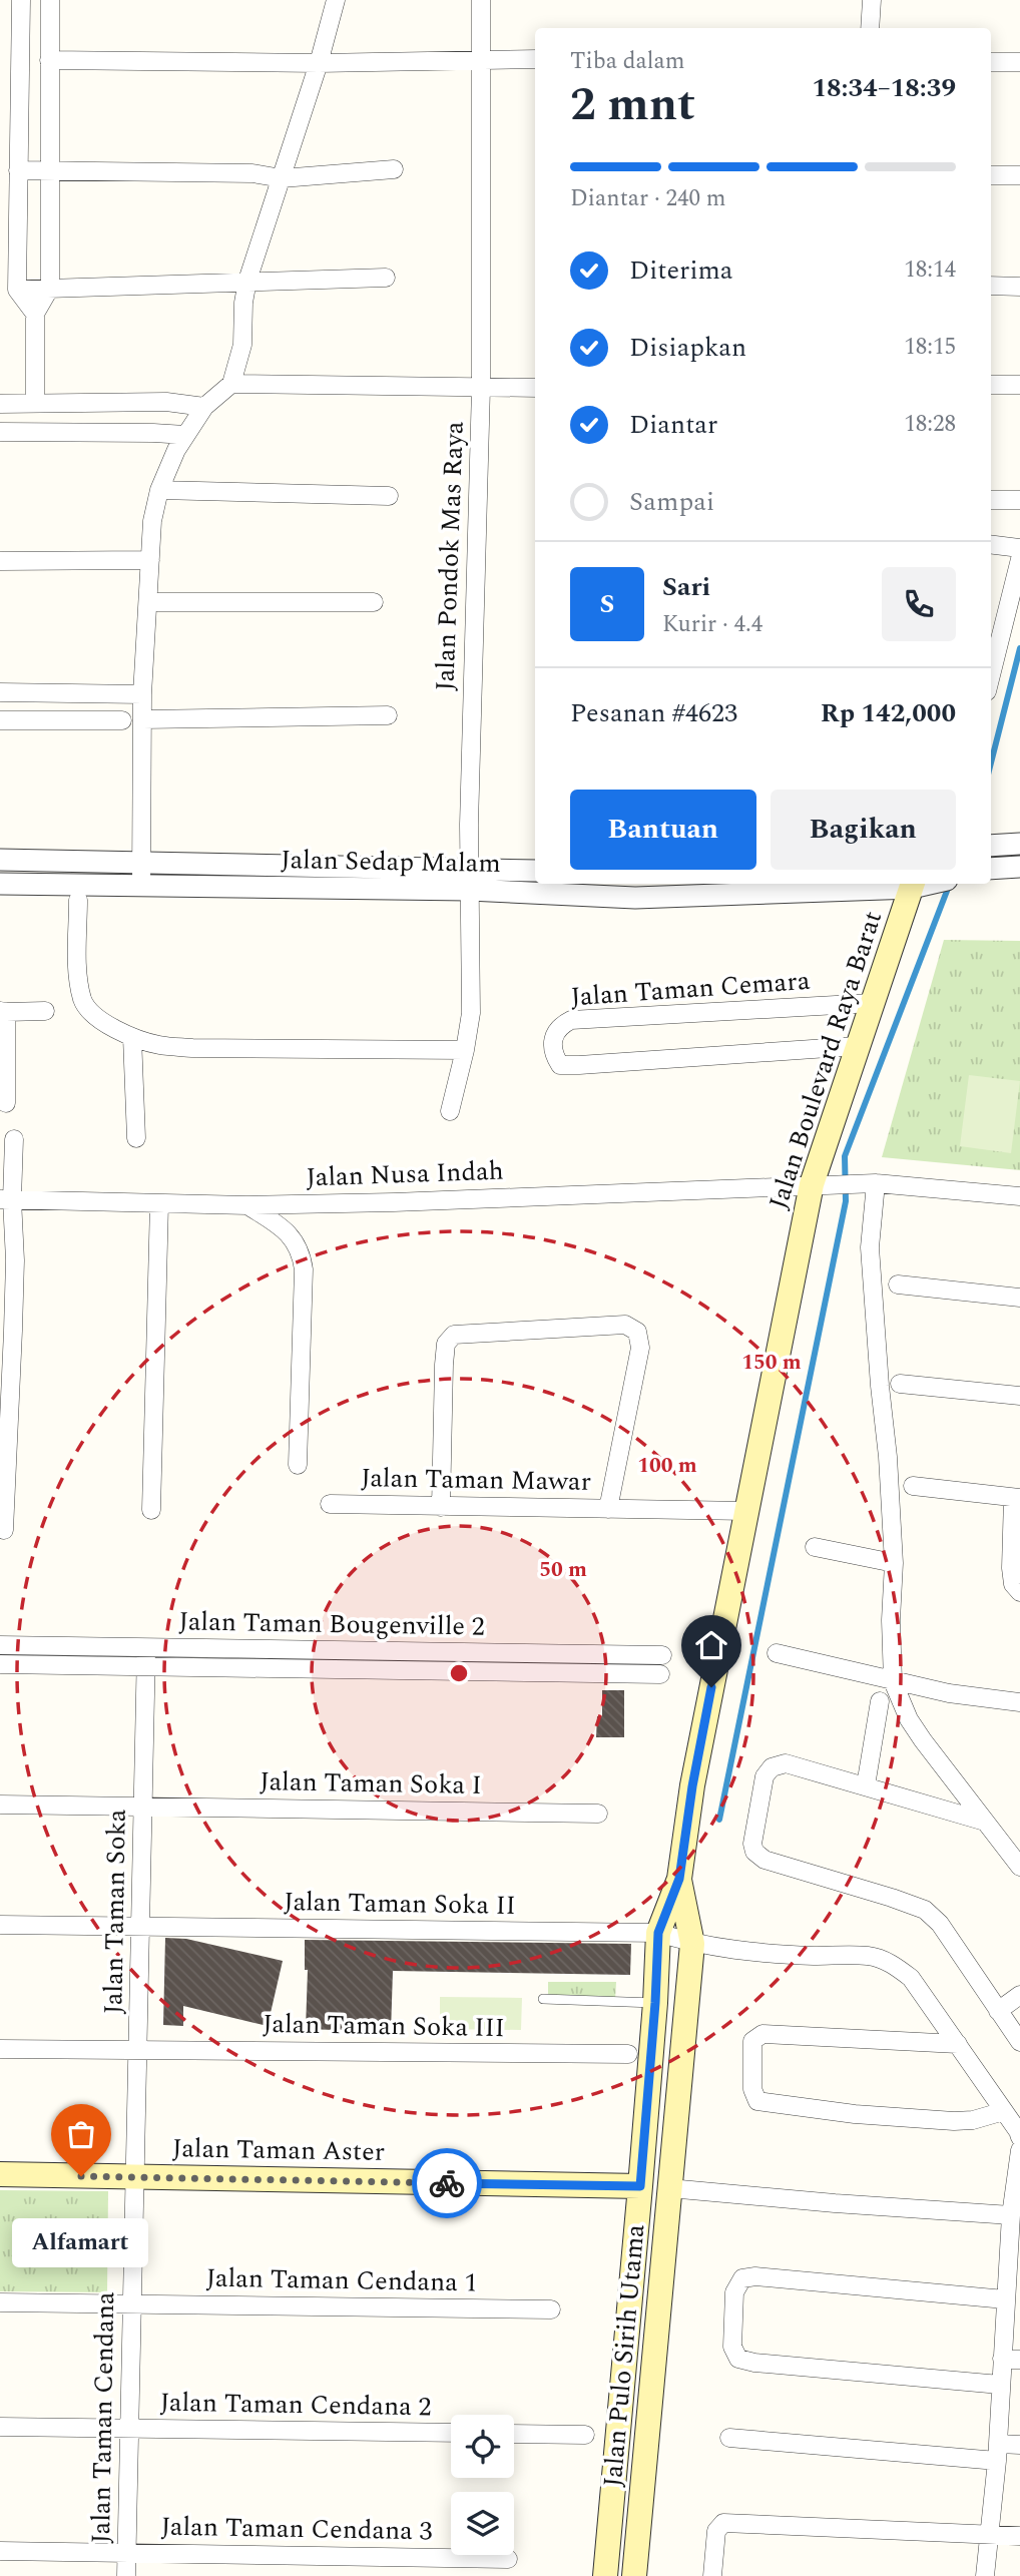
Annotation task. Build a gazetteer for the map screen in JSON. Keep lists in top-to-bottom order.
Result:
{
  "streets": {
    "main road": ["Jalan Boulevard Raya Barat", "Jalan Taman Aster", "Jalan Pulo Sirih Utama"],
    "street": [
      "Jalan Pondok Mas Raya",
      "Jalan Sedap Malam",
      "Jalan Taman Cemara",
      "Jalan Nusa Indah",
      "Jalan Taman Mawar",
      "Jalan Taman Bougenville 2",
      "Jalan Taman Soka I",
      "Jalan Taman Soka II",
      "Jalan Taman Soka",
      "Jalan Taman Soka III",
      "Jalan Taman Cendana 1",
      "Jalan Taman Cendana 2",
      "Jalan Taman Cendana",
      "Jalan Taman Cendana 3"
    ]
  },
  "crossings": [
    ["Jalan Pondok Mas Raya", "Jalan Sedap Malam"],
    ["Jalan Taman Cemara", "Jalan Boulevard Raya Barat"],
    ["Jalan Boulevard Raya Barat", "Jalan Nusa Indah"],
    ["Jalan Boulevard Raya Barat", "Jalan Taman Mawar"],
    ["Jalan Boulevard Raya Barat", "Jalan Pulo Sirih Utama"],
    ["Jalan Taman Bougenville 2", "Jalan Taman Soka"],
    ["Jalan Taman Soka I", "Jalan Taman Soka"],
    ["Jalan Taman Soka II", "Jalan Taman Soka"],
    ["Jalan Taman Soka II", "Jalan Pulo Sirih Utama"],
    ["Jalan Taman Soka", "Jalan Taman Soka III"],
    ["Jalan Taman Soka", "Jalan Taman Aster"],
    ["Jalan Taman Soka", "Jalan Taman Cendana"],
    ["Jalan Taman Aster", "Jalan Pulo Sirih Utama"],
    ["Jalan Taman Aster", "Jalan Taman Cendana"],
    ["Jalan Taman Cendana 1", "Jalan Taman Cendana"],
    ["Jalan Taman Cendana 2", "Jalan Taman Cendana"],
    ["Jalan Taman Cendana", "Jalan Taman Cendana 3"]
  ],
  "places": ["Alfamart"],
  "page": {
    "heading": ["2 mnt", "Tiba dalam", "18:34–18:39"],
    "panel": [
      "Sari",
      "Kurir · 4.4",
      "Pesanan #4623",
      "Rp 142,000"
    ],
    "bar": "Diantar · 240 m",
    "list": [
      ["Diterima", "18:14"],
      ["Disiapkan", "18:15"],
      ["Diantar", "18:28"],
      "Sampai"
    ],
    "round": "S",
    "buttons": ["Bantuan", "Bagikan"],
    "bubble": "Alfamart"
  },
  "rings": ["150 m", "100 m", "50 m"]
}
